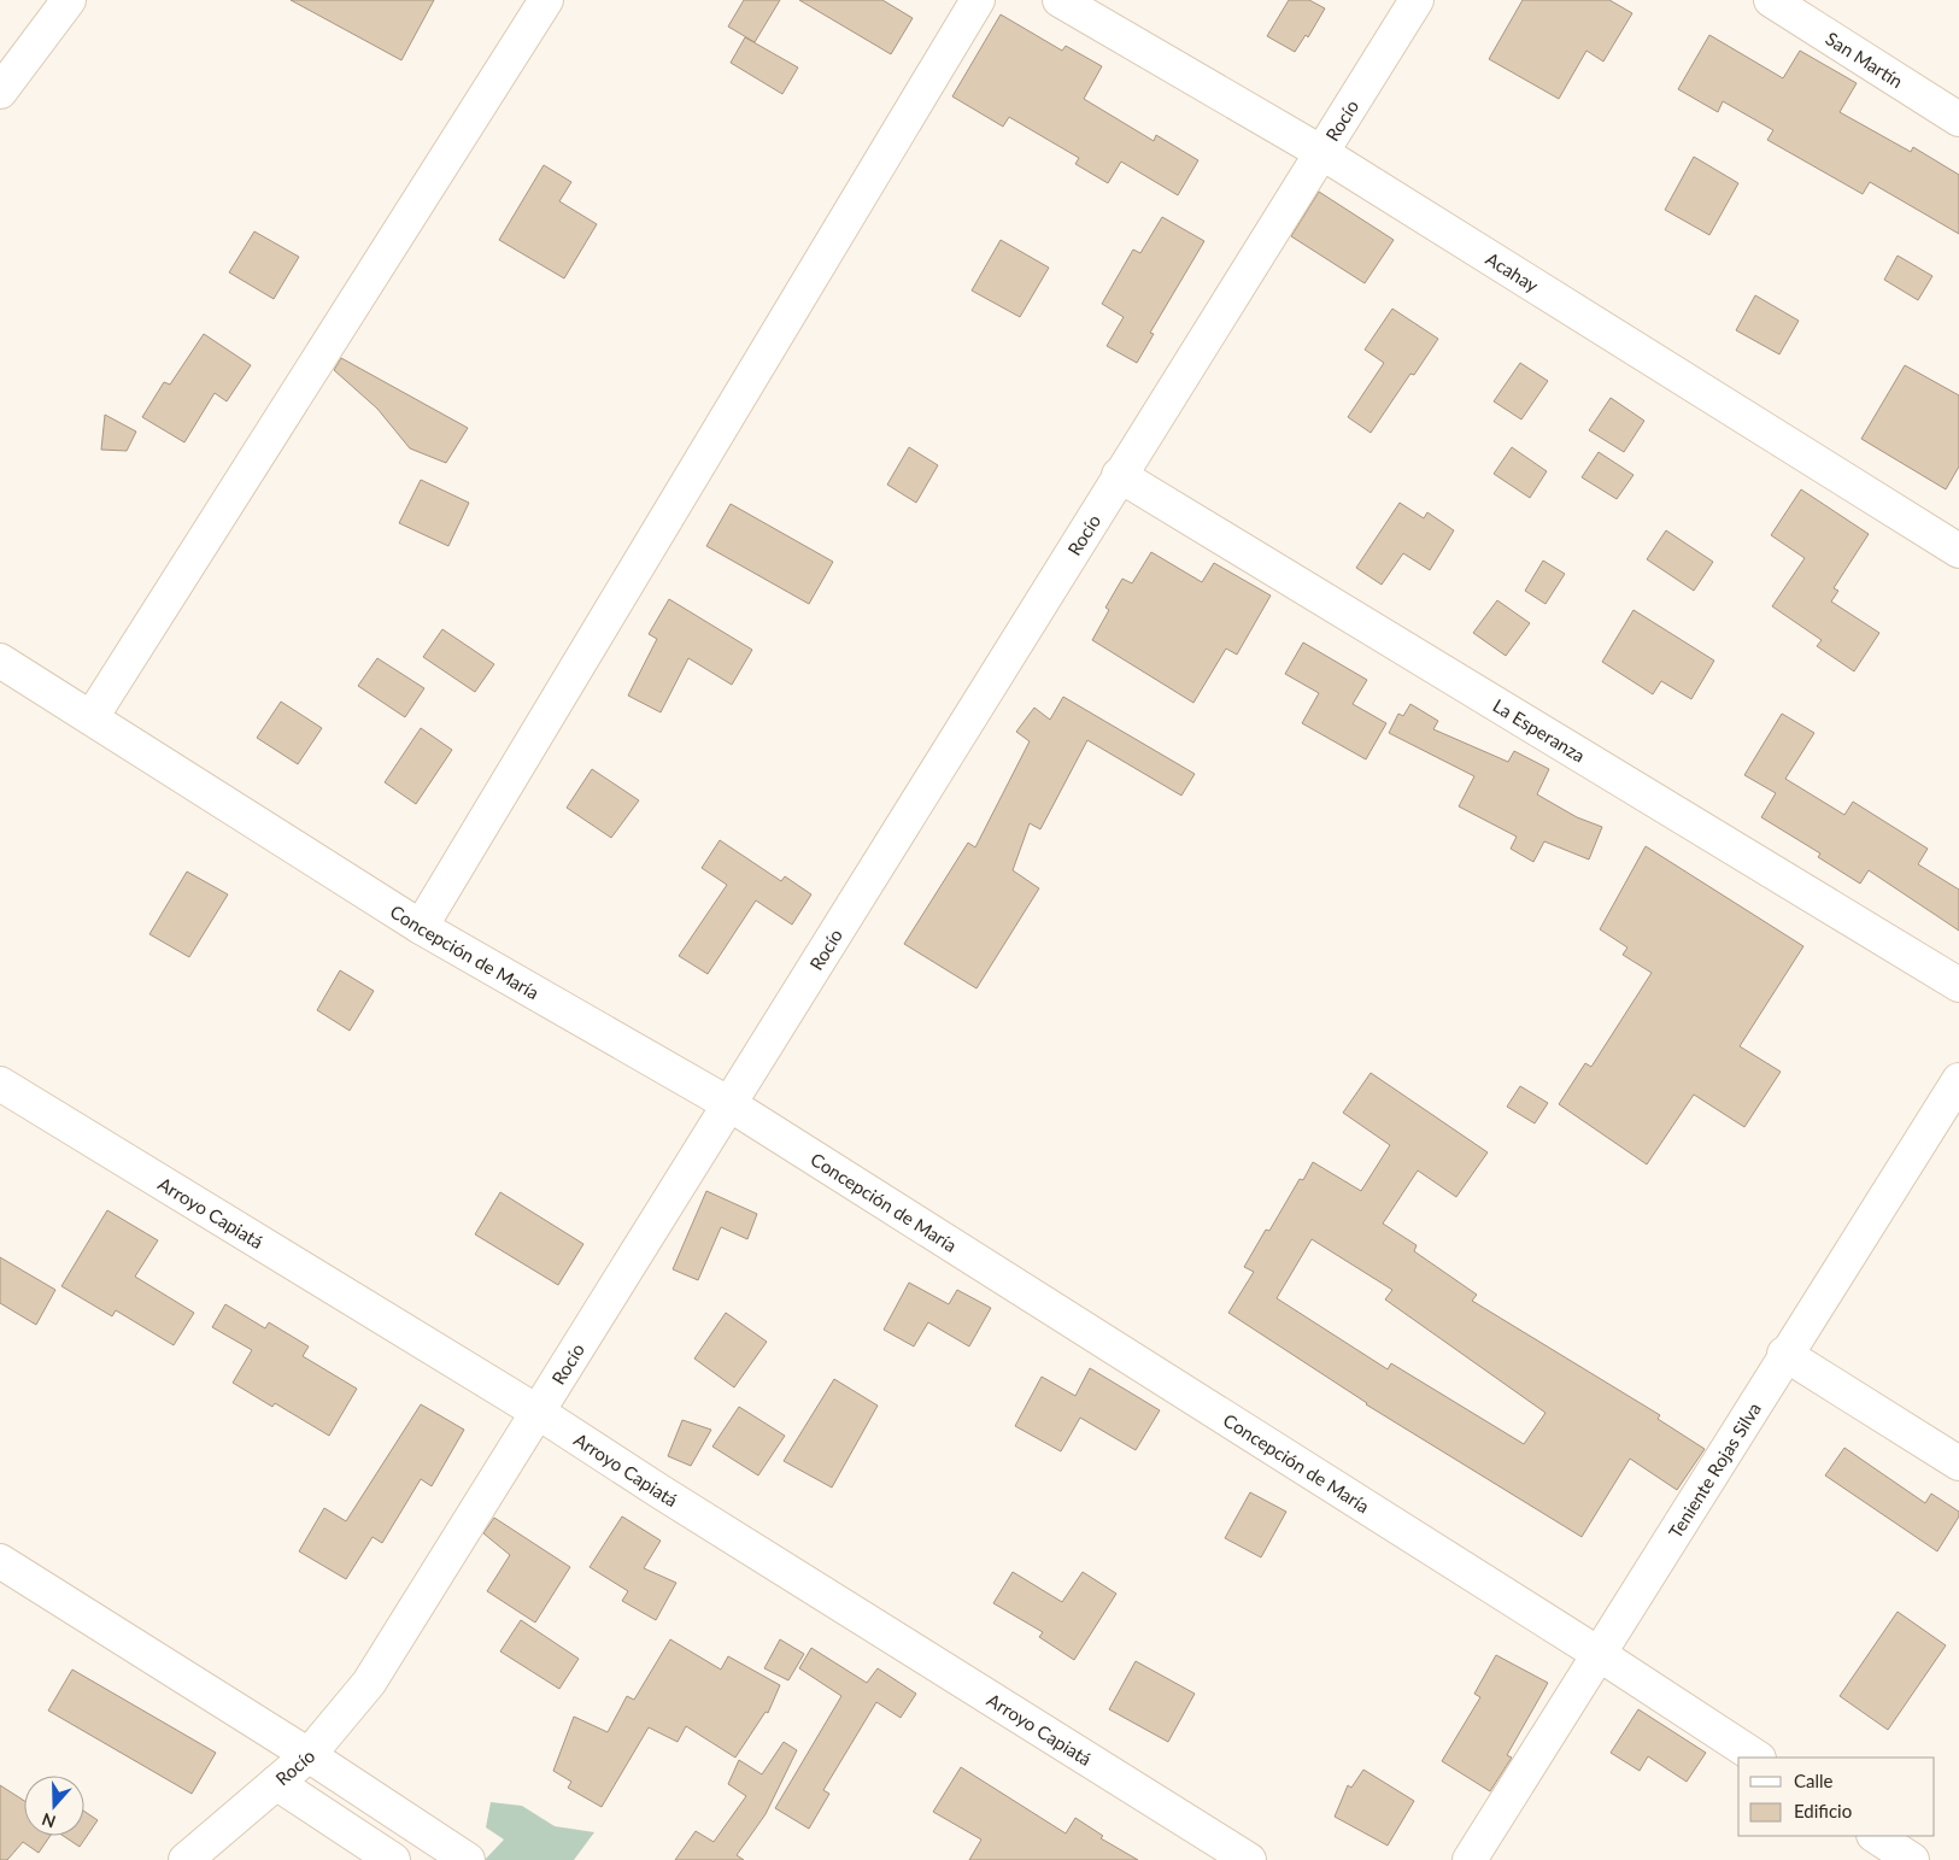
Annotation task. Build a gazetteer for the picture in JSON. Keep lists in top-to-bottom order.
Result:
{
  "streets": {
    "street": [
      "San Martín",
      "Rocío",
      "Acahay",
      "La Esperanza",
      "Concepción de María",
      "Arroyo Capiatá",
      "Teniente Rojas Silva"
    ]
  },
  "crossings": [
    ["Rocío", "Acahay"],
    ["Rocío", "La Esperanza"],
    ["Rocío", "Concepción de María"],
    ["Rocío", "Arroyo Capiatá"],
    ["Concepción de María", "Teniente Rojas Silva"]
  ],
  "legend": ["Calle", "Edificio"],
  "north": "bottom"
}
